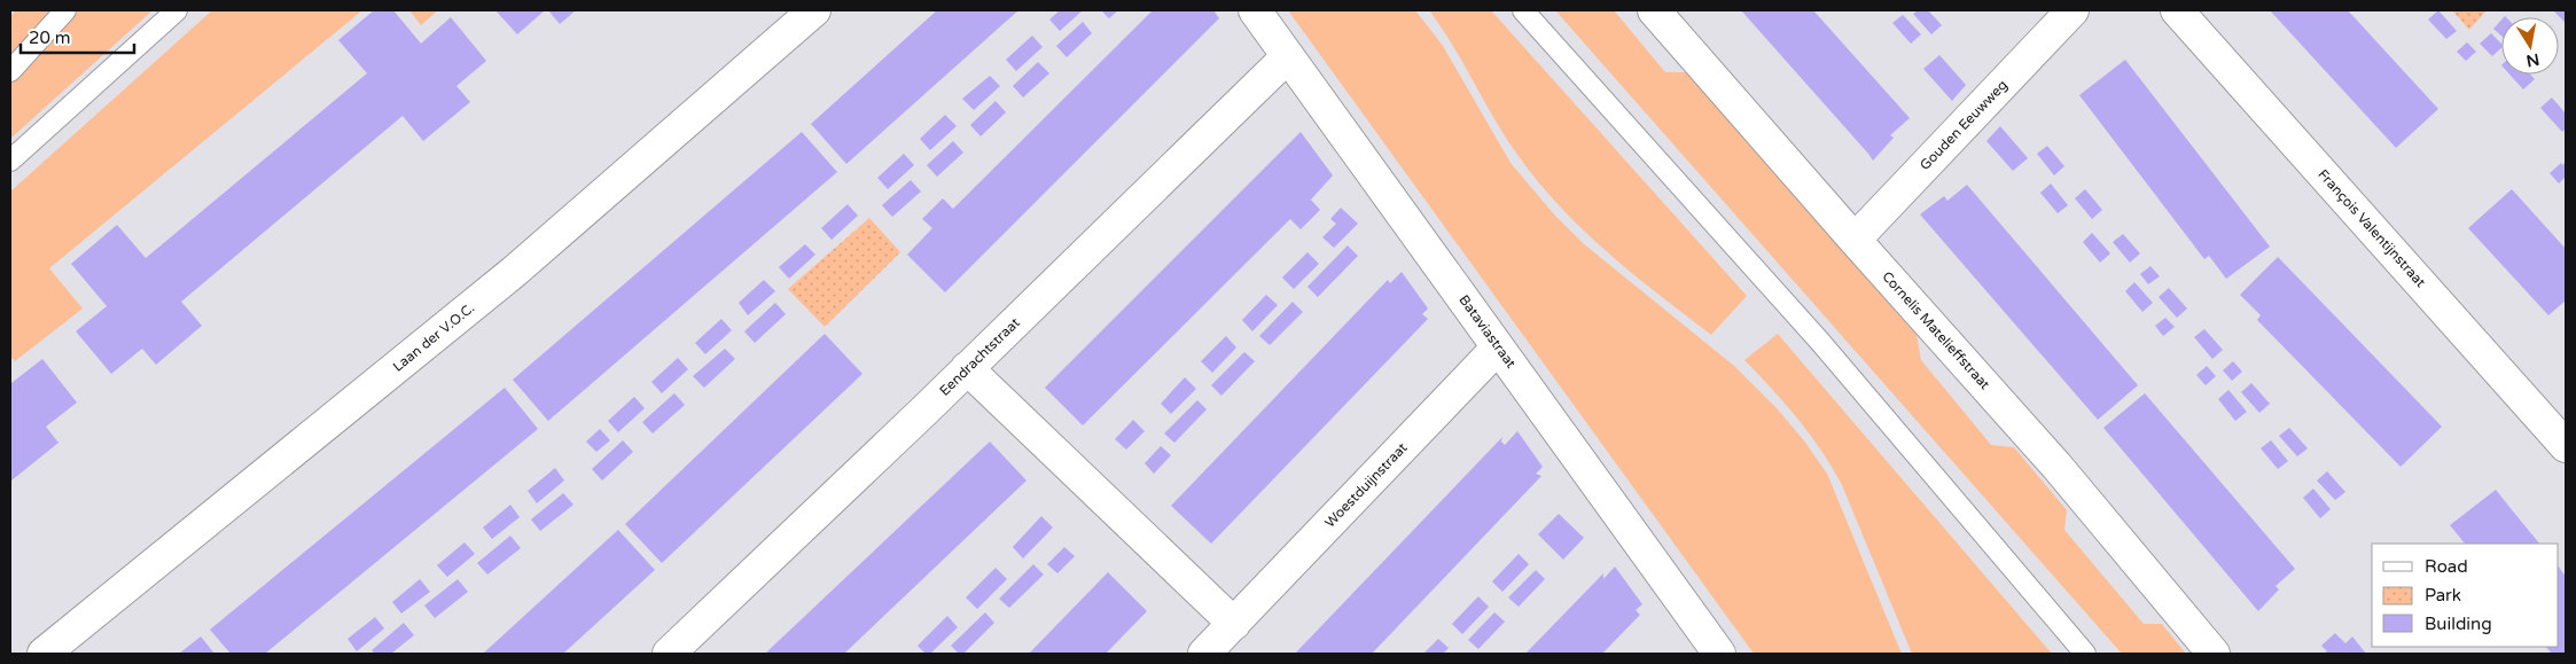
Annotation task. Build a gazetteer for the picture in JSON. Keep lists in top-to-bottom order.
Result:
{
  "streets": {
    "street": [
      "Gouden Eeuwweg",
      "François Valentijnstraat",
      "Cornelis Matelieffstraat",
      "Bataviastraat",
      "Laan der V.O.C.",
      "Eendrachtstraat",
      "Woestduijnstraat"
    ]
  },
  "crossings": [
    ["Gouden Eeuwweg", "Cornelis Matelieffstraat"],
    ["Bataviastraat", "Eendrachtstraat"],
    ["Bataviastraat", "Woestduijnstraat"]
  ],
  "legend": ["Road", "Park", "Building"],
  "scale_bar": "20 m",
  "north": "bottom"
}
